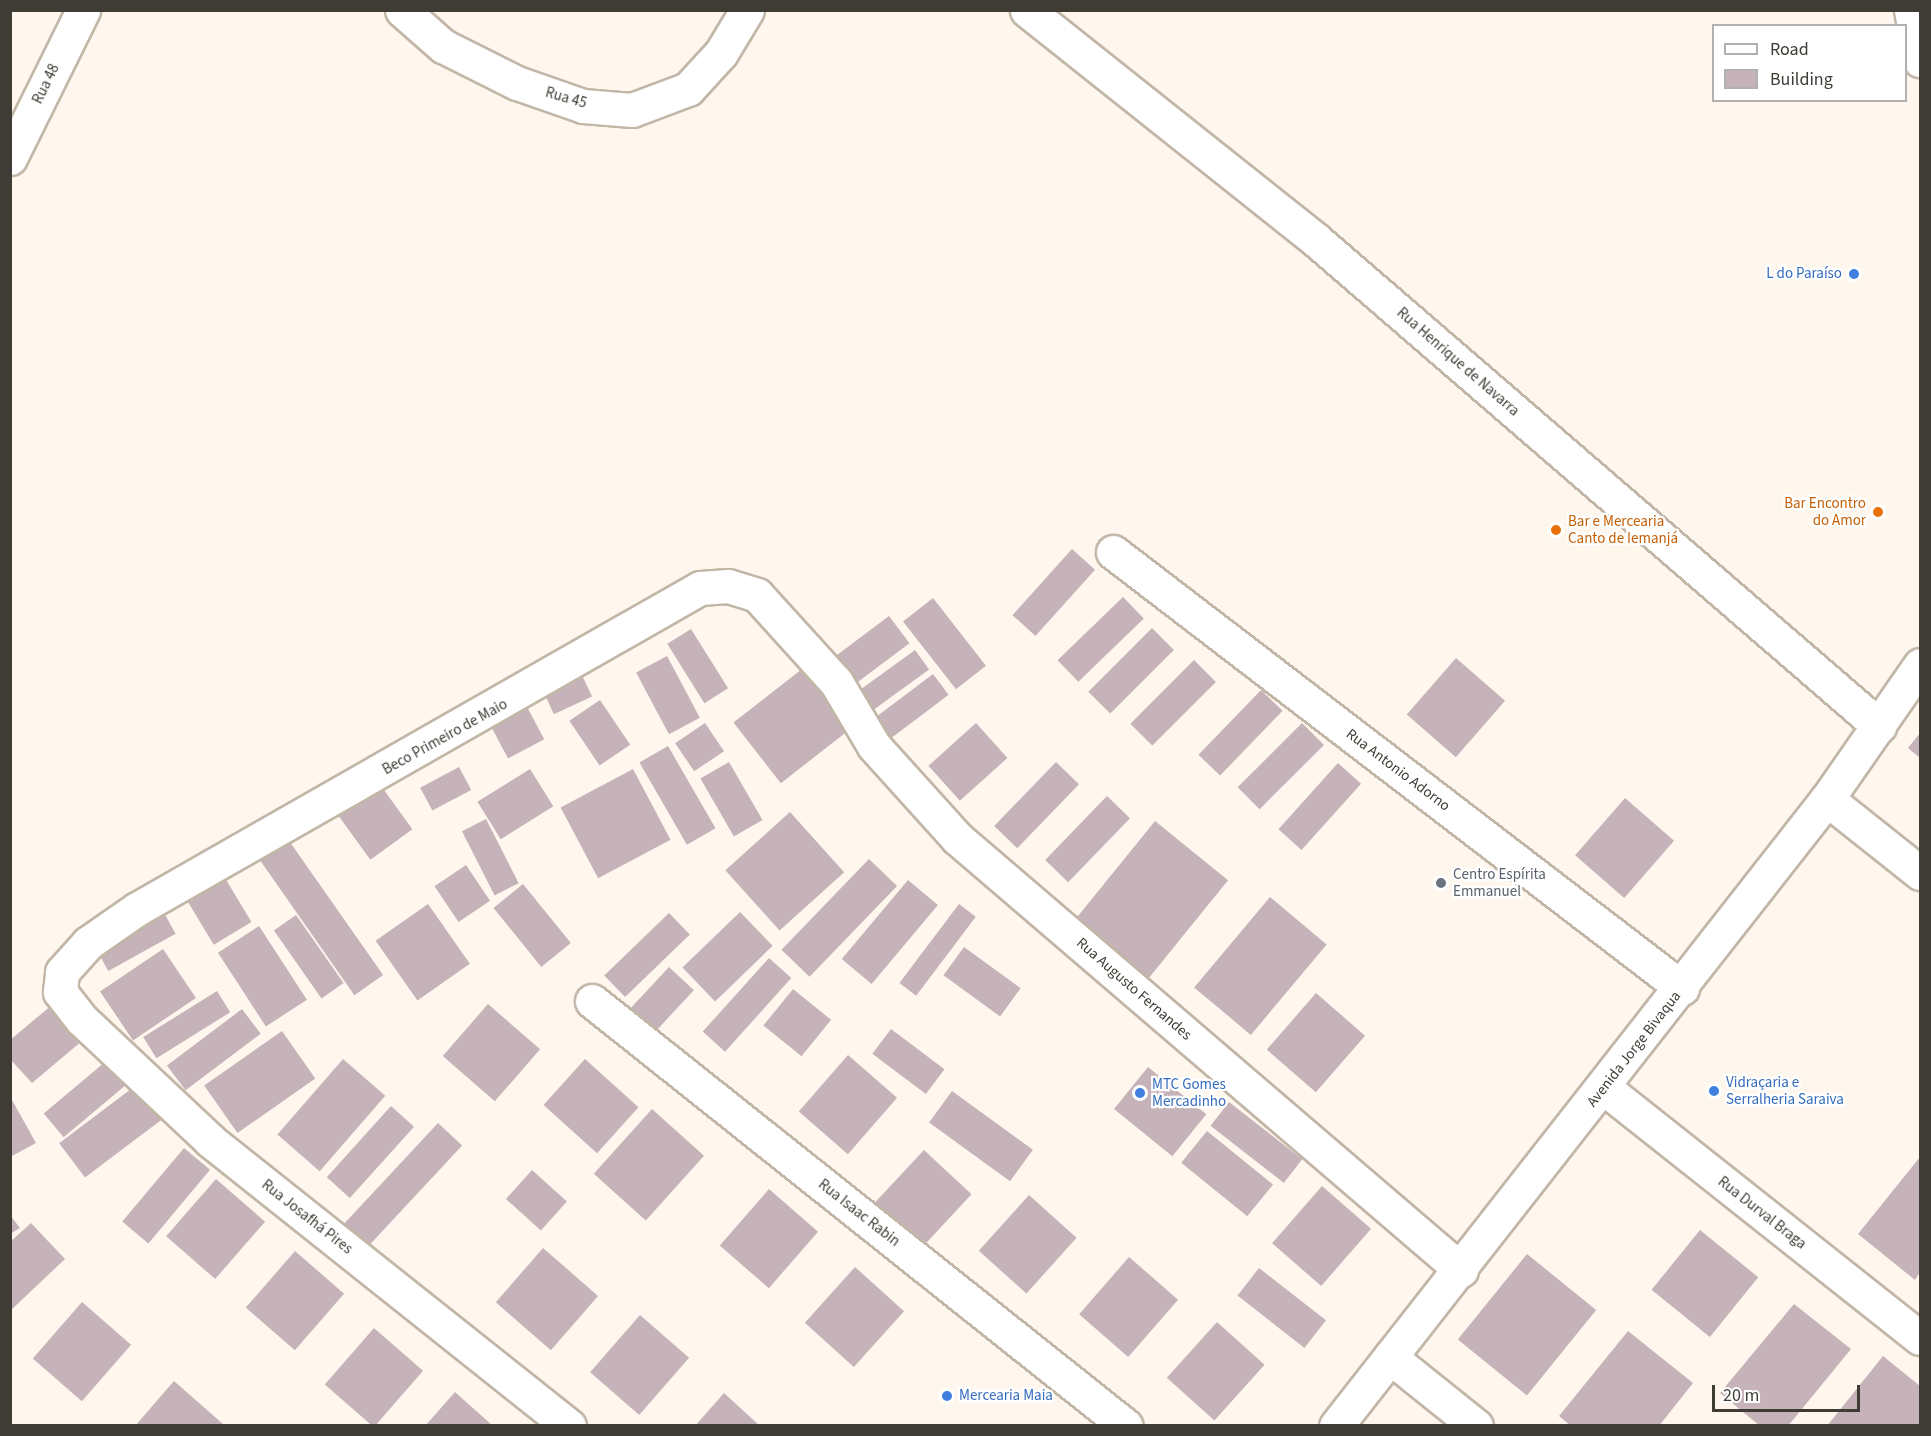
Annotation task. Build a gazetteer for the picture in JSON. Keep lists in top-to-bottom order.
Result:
{
  "streets": {
    "street": [
      "Rua 48",
      "Rua 45",
      "Rua Henrique de Navarra",
      "Beco Primeiro de Maio",
      "Rua Antonio Adorno",
      "Rua Augusto Fernandes",
      "Avenida Jorge Bivaqua",
      "Rua Isaac Rabin",
      "Rua Durval Braga",
      "Rua Josafhá Pires"
    ]
  },
  "crossings": [
    ["Rua Henrique de Navarra", "Avenida Jorge Bivaqua"],
    ["Beco Primeiro de Maio", "Rua Augusto Fernandes"],
    ["Beco Primeiro de Maio", "Rua Josafhá Pires"],
    ["Rua Antonio Adorno", "Avenida Jorge Bivaqua"],
    ["Rua Augusto Fernandes", "Avenida Jorge Bivaqua"],
    ["Avenida Jorge Bivaqua", "Rua Durval Braga"]
  ],
  "places": [
    "L do Paraíso",
    "Bar Encontro do Amor",
    "Bar e Mercearia Canto de Iemanjá",
    "Centro Espírita Emmanuel",
    "Vidraçaria e Serralheria Saraiva",
    "MTC Gomes Mercadinho",
    "Mercearia Maia"
  ],
  "legend": ["Road", "Building"],
  "scale_bar": "20 m"
}
